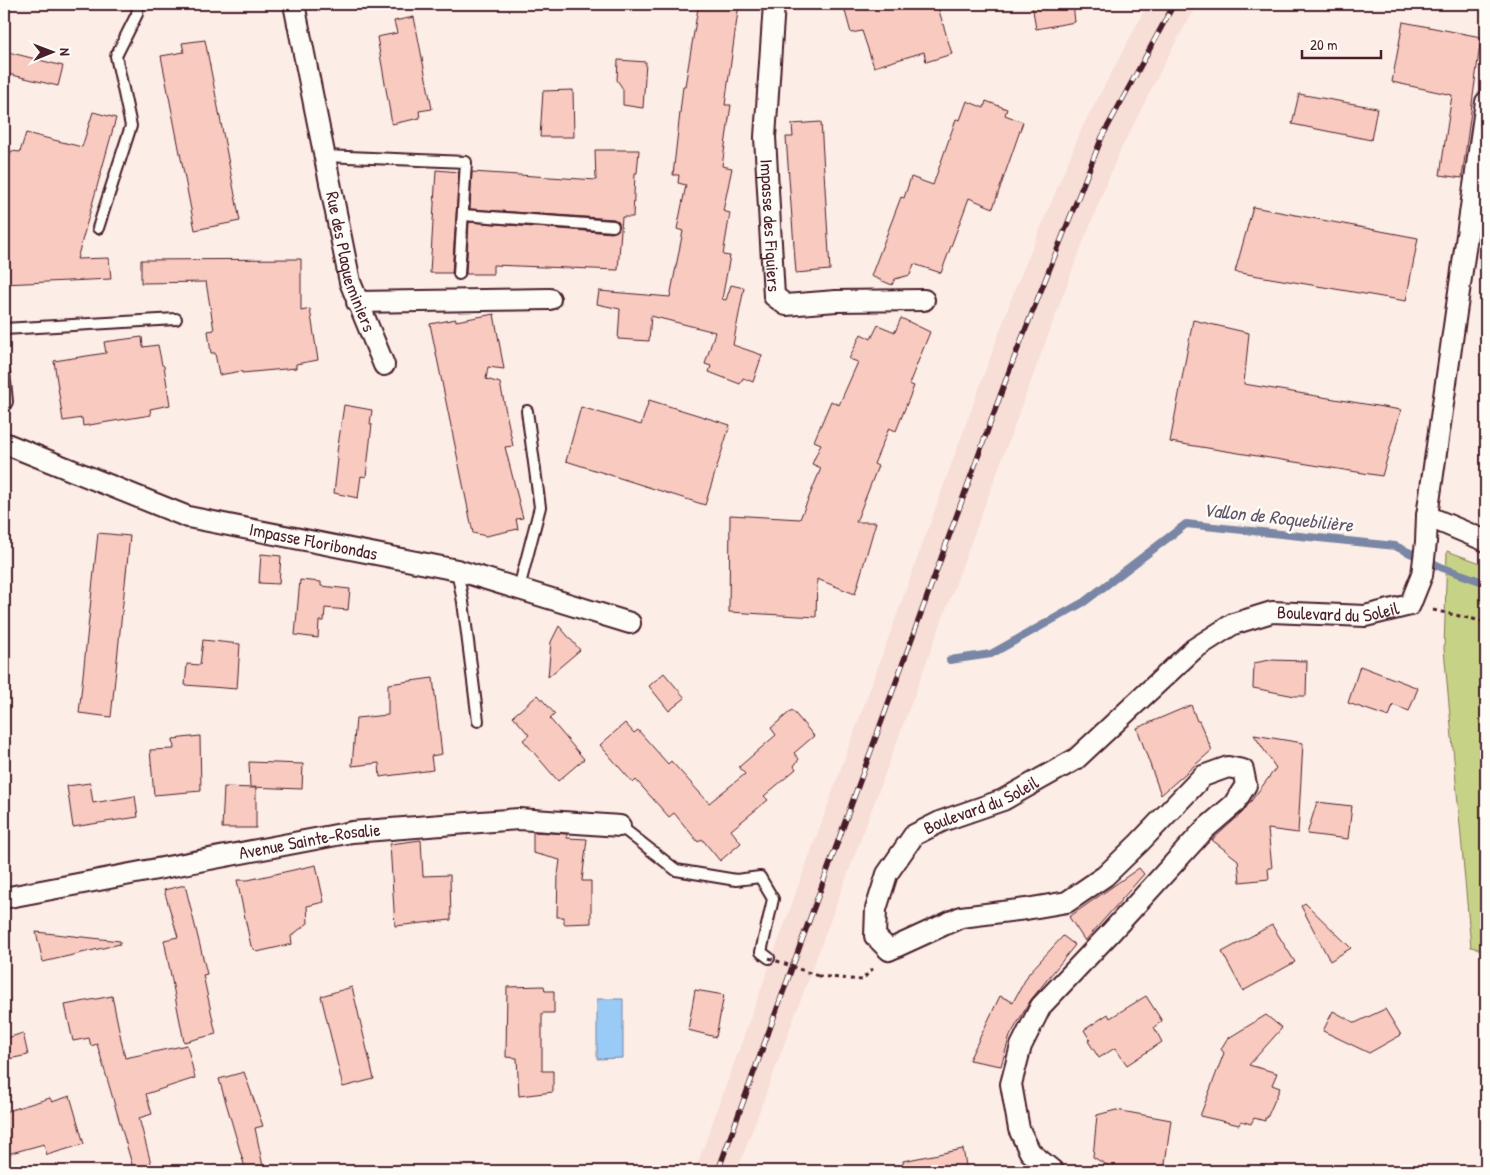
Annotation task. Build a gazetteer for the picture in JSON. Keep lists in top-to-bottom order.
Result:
{
  "streets": {
    "street": [
      "Impasse des Figuiers",
      "Rue des Plaqueminiers",
      "Impasse Floribondas",
      "Boulevard du Soleil",
      "Avenue Sainte-Rosalie"
    ]
  },
  "water": ["Vallon de Roquebilière"],
  "scale_bar": "20 m",
  "north": "right"
}
